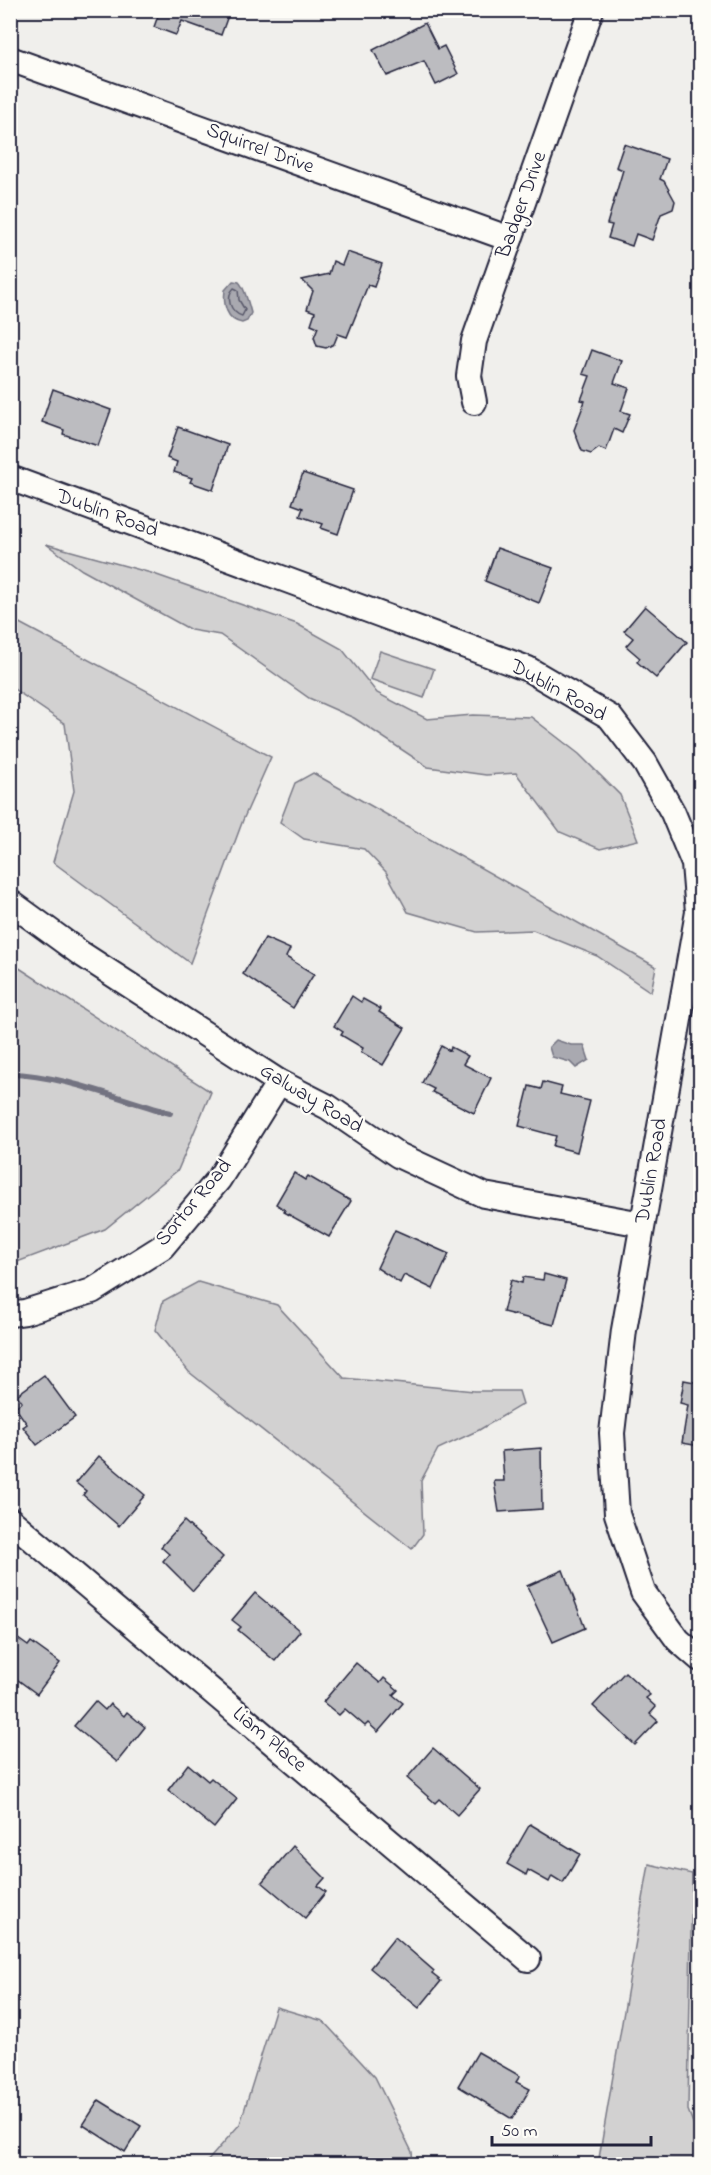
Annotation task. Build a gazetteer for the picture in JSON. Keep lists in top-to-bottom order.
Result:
{
  "streets": {
    "street": [
      "Squirrel Drive",
      "Badger Drive",
      "Dublin Road",
      "Galway Road",
      "Sortor Road",
      "Liam Place"
    ]
  },
  "crossings": [
    ["Squirrel Drive", "Badger Drive"],
    ["Dublin Road", "Galway Road"],
    ["Galway Road", "Sortor Road"]
  ],
  "scale_bar": "50 m"
}
